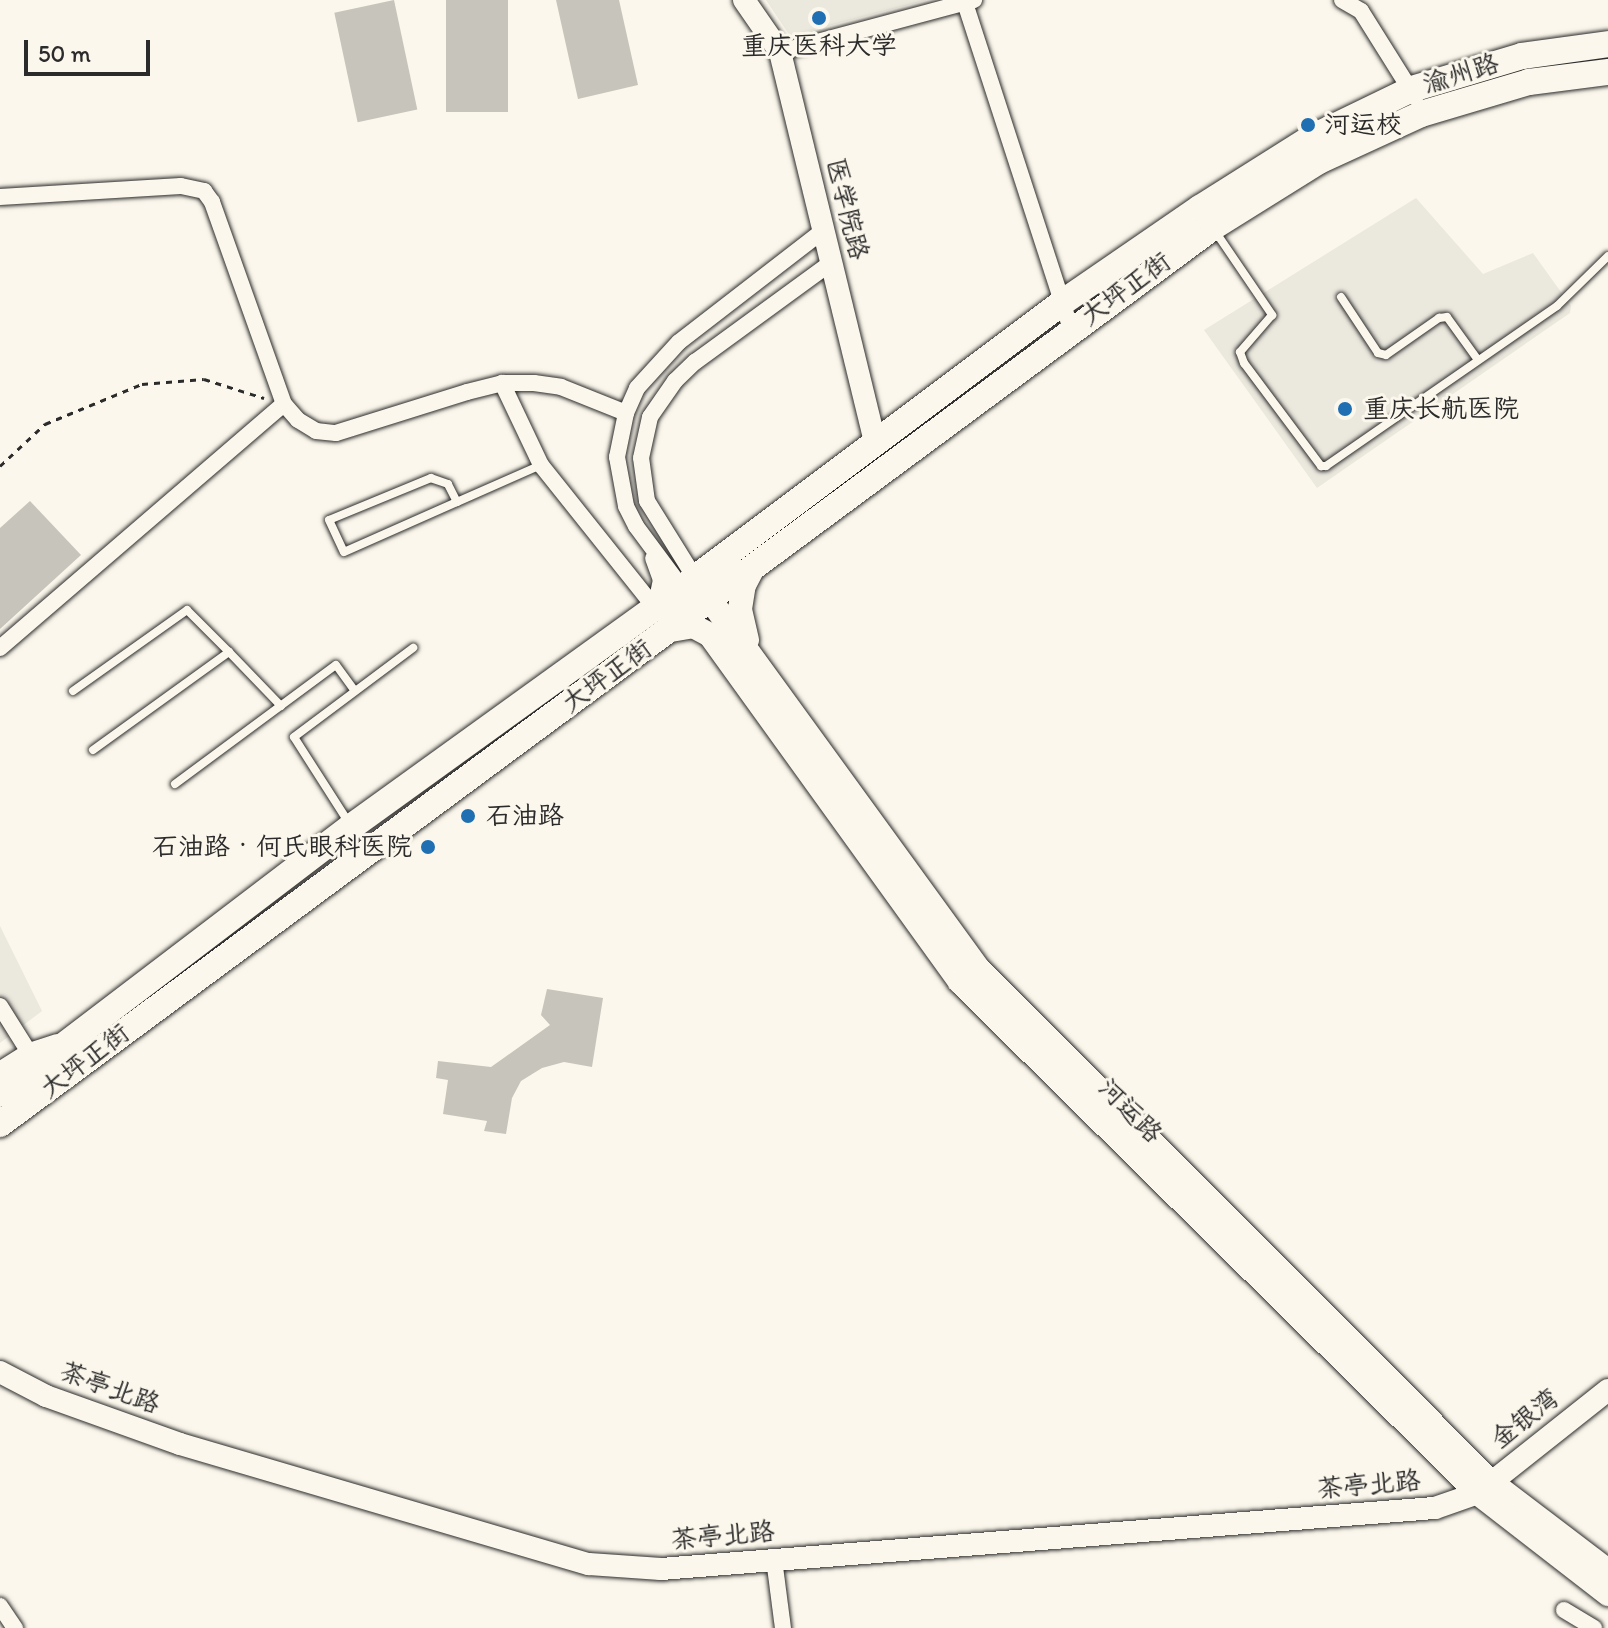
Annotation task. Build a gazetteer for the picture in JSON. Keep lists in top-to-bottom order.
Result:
{
  "streets": {
    "main road": ["渝州路", "大坪正街", "河运路"],
    "street": ["医学院路", "茶亭北路", "金银湾"]
  },
  "crossings": [
    ["渝州路", "大坪正街"],
    ["医学院路", "大坪正街"],
    ["大坪正街", "河运路"],
    ["河运路", "茶亭北路"],
    ["河运路", "金银湾"],
    ["茶亭北路", "金银湾"]
  ],
  "places": [
    "重庆医科大学",
    "河运校",
    "重庆长航医院",
    "石油路",
    "石油路‧何氏眼科医院"
  ],
  "scale_bar": "50 m"
}
